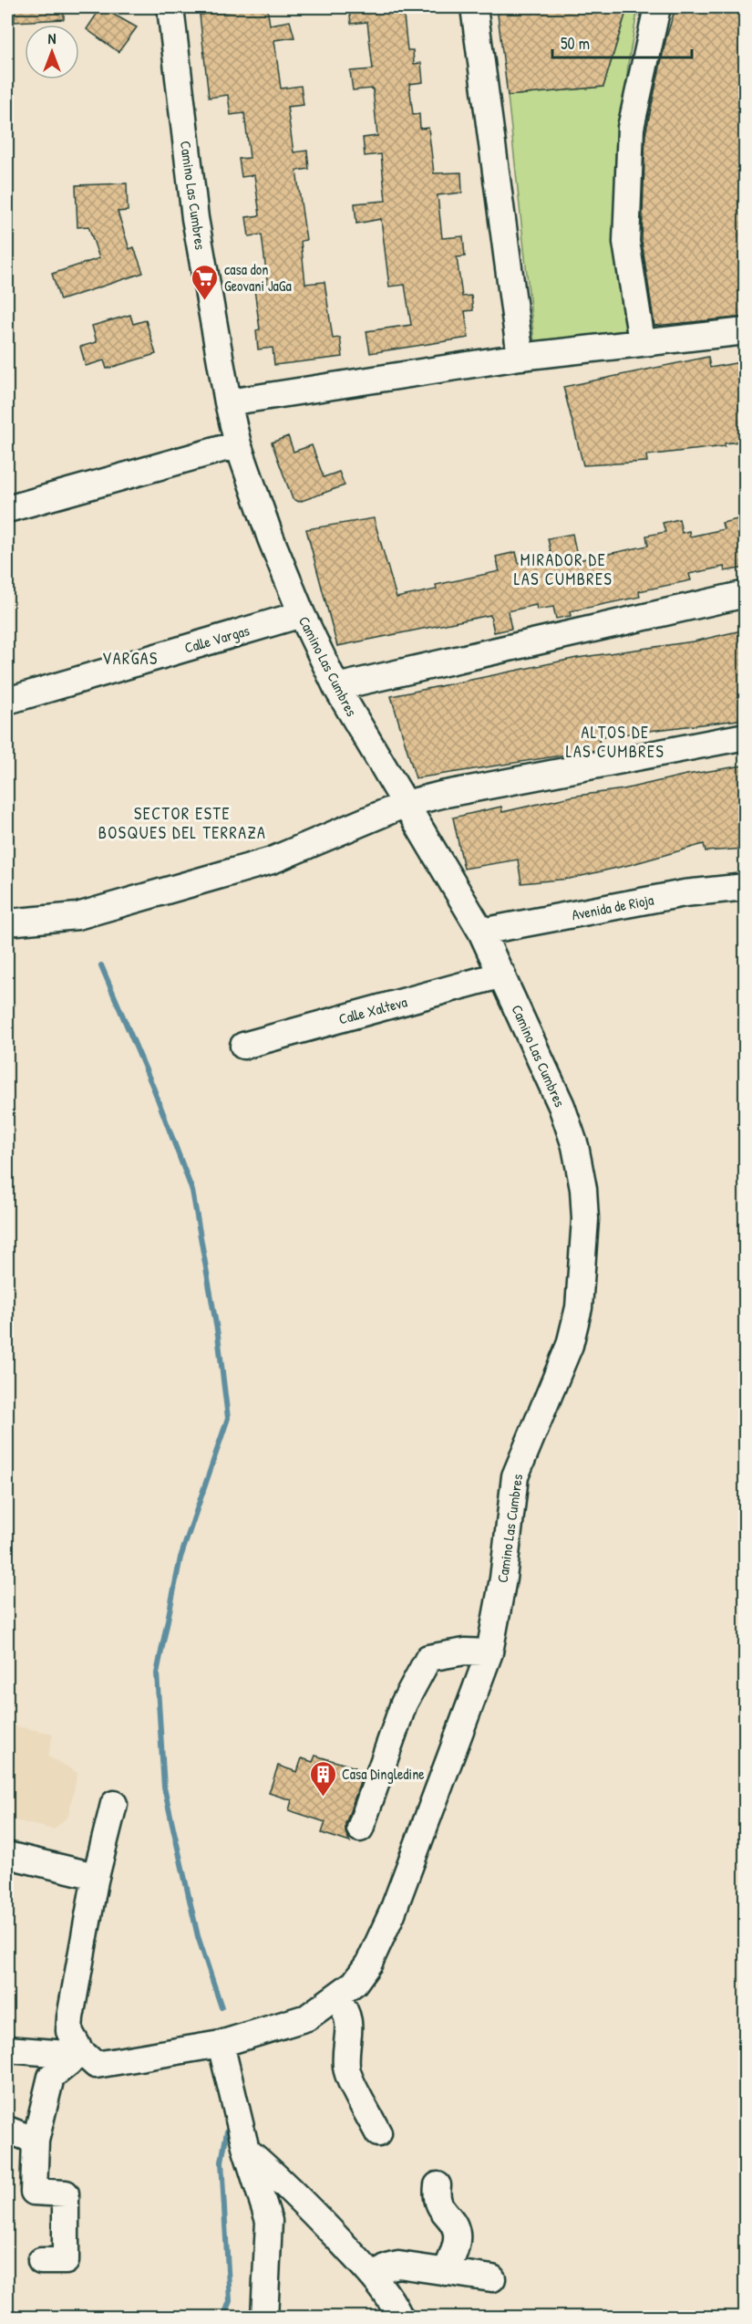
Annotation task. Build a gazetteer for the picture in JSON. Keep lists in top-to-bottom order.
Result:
{
  "streets": {
    "street": [
      "Camino Las Cumbres",
      "Calle Vargas",
      "Avenida de Rioja",
      "Calle Xalteva"
    ]
  },
  "crossings": [
    ["Camino Las Cumbres", "Calle Vargas"],
    ["Camino Las Cumbres", "Avenida de Rioja"],
    ["Camino Las Cumbres", "Calle Xalteva"]
  ],
  "districts": [
    "MIRADOR DE LAS CUMBRES",
    "VARGAS",
    "ALTOS DE LAS CUMBRES",
    "SECTOR ESTE BOSQUES DEL TERRAZA"
  ],
  "places": {
    "supermarket": ["casa don Geovani JaGa"],
    "building": ["Casa Dingledine"]
  },
  "scale_bar": "50 m",
  "north": "top"
}
